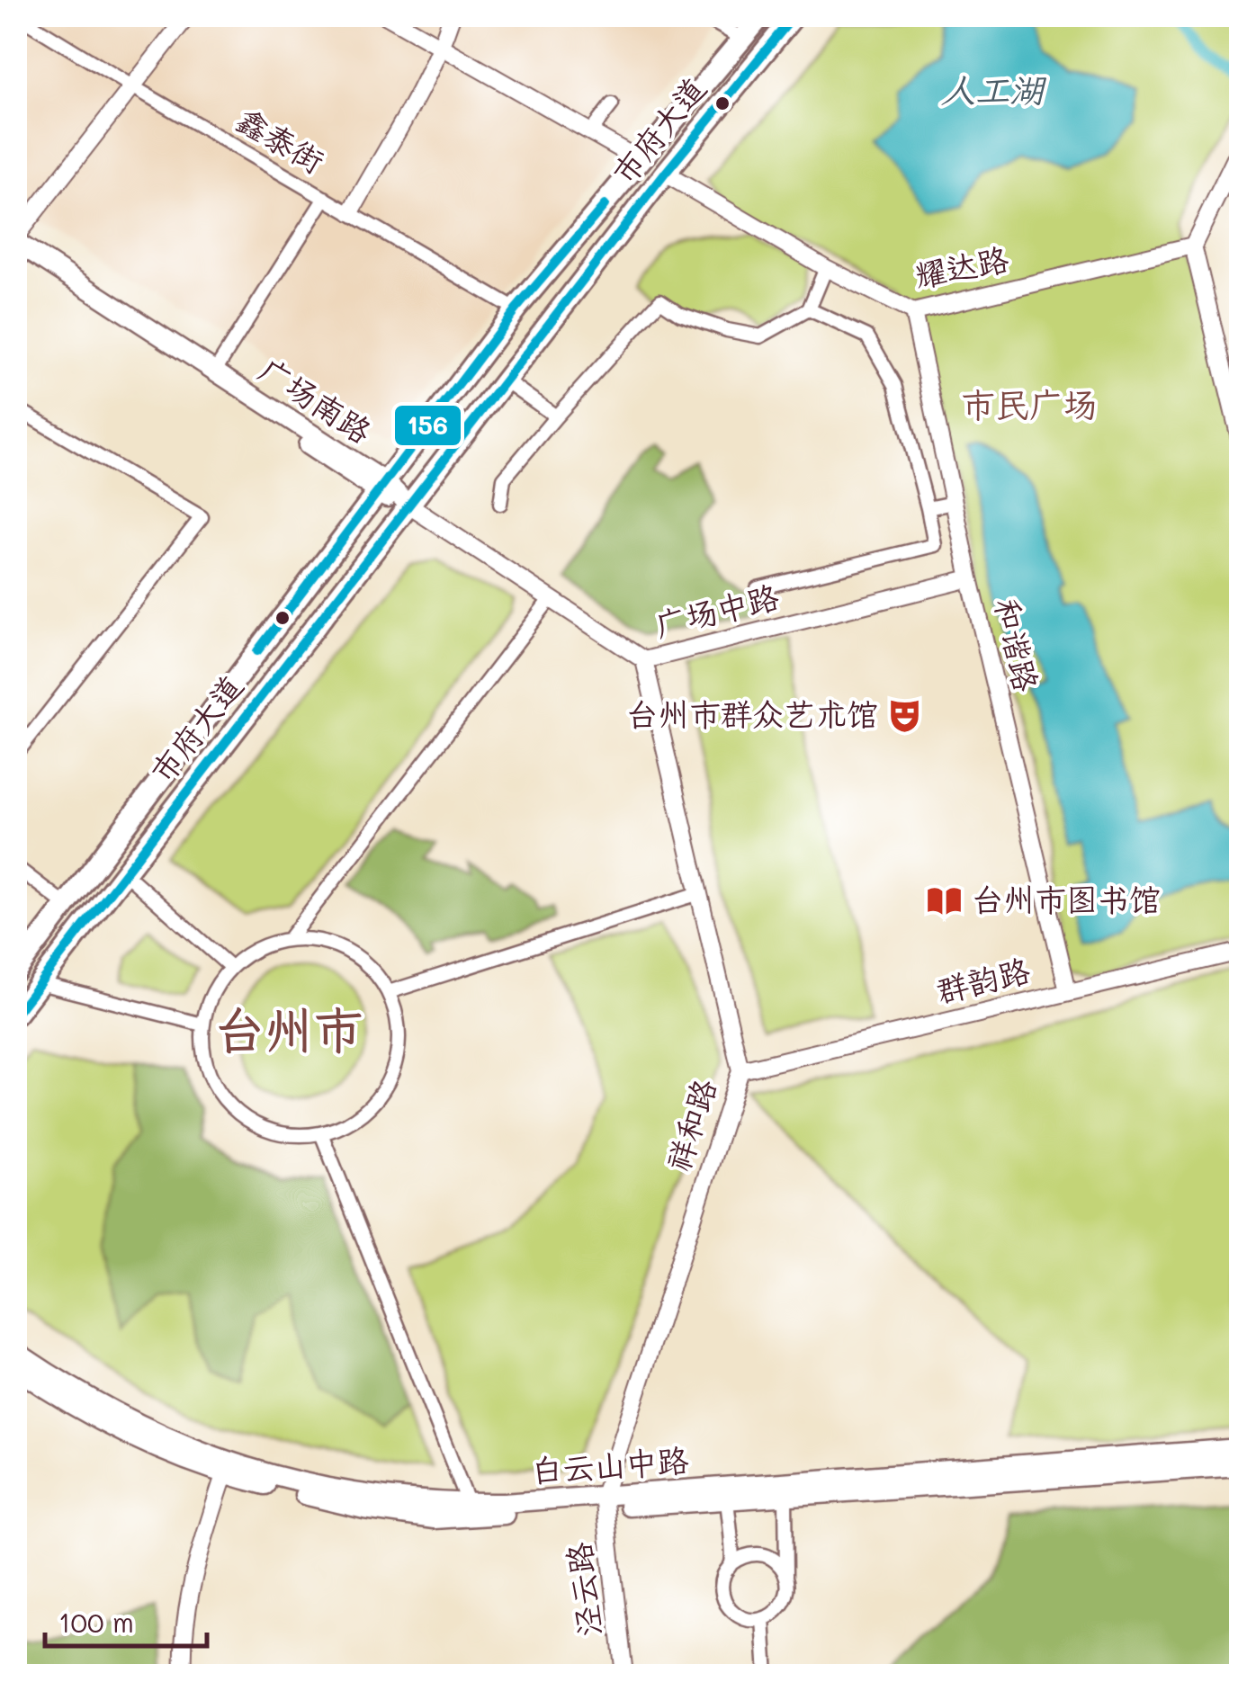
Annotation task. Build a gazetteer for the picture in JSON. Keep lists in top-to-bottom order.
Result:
{
  "streets": {
    "main road": ["市府大道", "广场南路", "白云山中路"],
    "street": [
      "鑫泰街",
      "耀达路",
      "广场中路",
      "和谐路",
      "群韵路",
      "祥和路",
      "泾云路"
    ]
  },
  "crossings": [
    ["市府大道", "鑫泰街"],
    ["市府大道", "耀达路"],
    ["市府大道", "广场南路"],
    ["市府大道", "广场中路"],
    ["耀达路", "和谐路"],
    ["广场南路", "广场中路"],
    ["广场中路", "和谐路"],
    ["广场中路", "祥和路"],
    ["和谐路", "群韵路"],
    ["群韵路", "祥和路"],
    ["祥和路", "白云山中路"],
    ["祥和路", "泾云路"],
    ["白云山中路", "泾云路"]
  ],
  "districts": ["市民广场", "台州市"],
  "water": ["人工湖"],
  "places": {
    "theatre": ["台州市群众艺术馆"],
    "library": ["台州市图书馆"]
  },
  "lines": ["transit line 156"],
  "scale_bar": "100 m"
}
